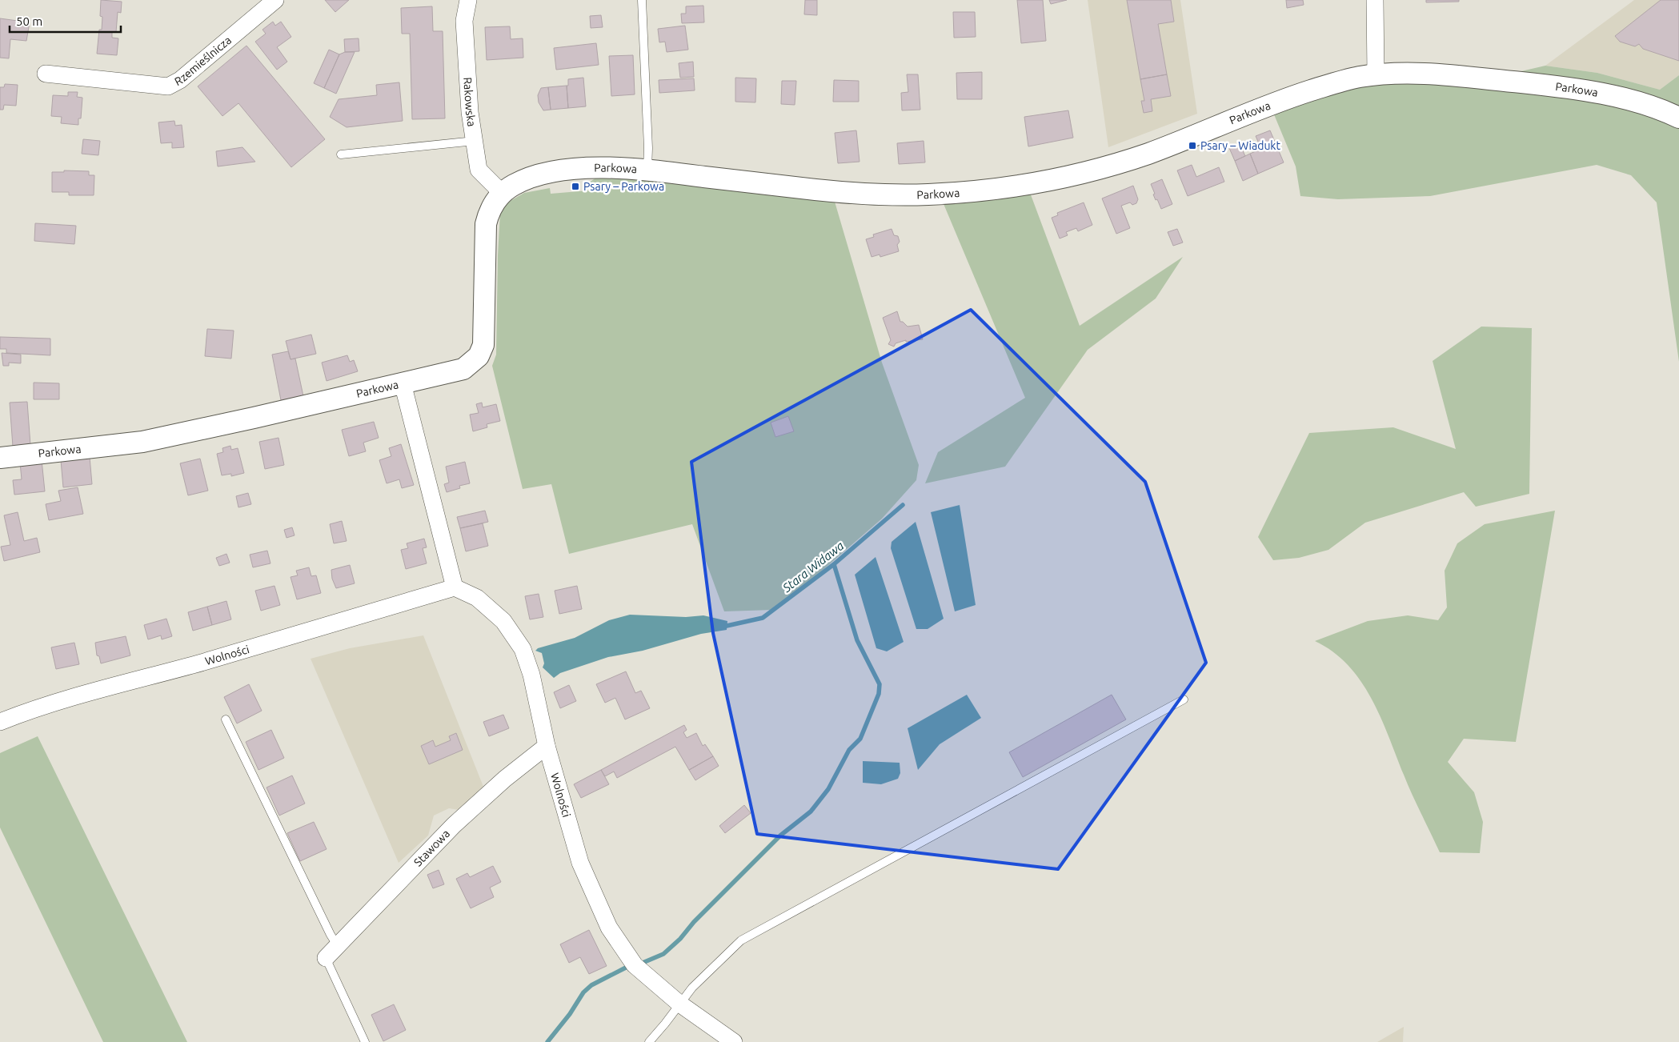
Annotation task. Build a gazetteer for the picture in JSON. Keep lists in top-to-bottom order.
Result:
{
  "streets": {
    "street": [
      "Rzemieślnicza",
      "Parkowa",
      "Rakowska",
      "Wolności",
      "Stawowa"
    ]
  },
  "crossings": [
    ["Parkowa", "Rakowska"],
    ["Wolności", "Stawowa"]
  ],
  "water": ["Stara Widawa"],
  "places": {
    "transit": ["Psary – Wiadukt", "Psary – Parkowa"]
  },
  "scale_bar": "50 m"
}
